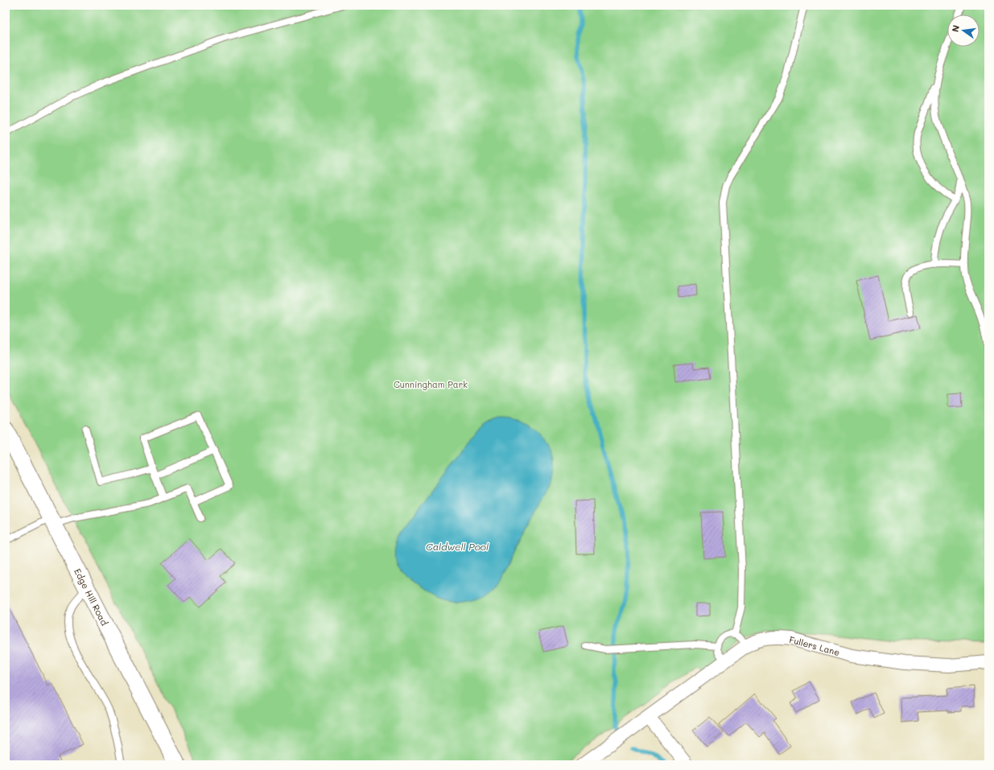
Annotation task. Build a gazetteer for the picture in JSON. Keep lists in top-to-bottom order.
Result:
{
  "streets": {
    "street": ["Edge Hill Road", "Fullers Lane"]
  },
  "water": ["Caldwell Pool"],
  "parks": ["Cunningham Park"],
  "north": "left"
}
